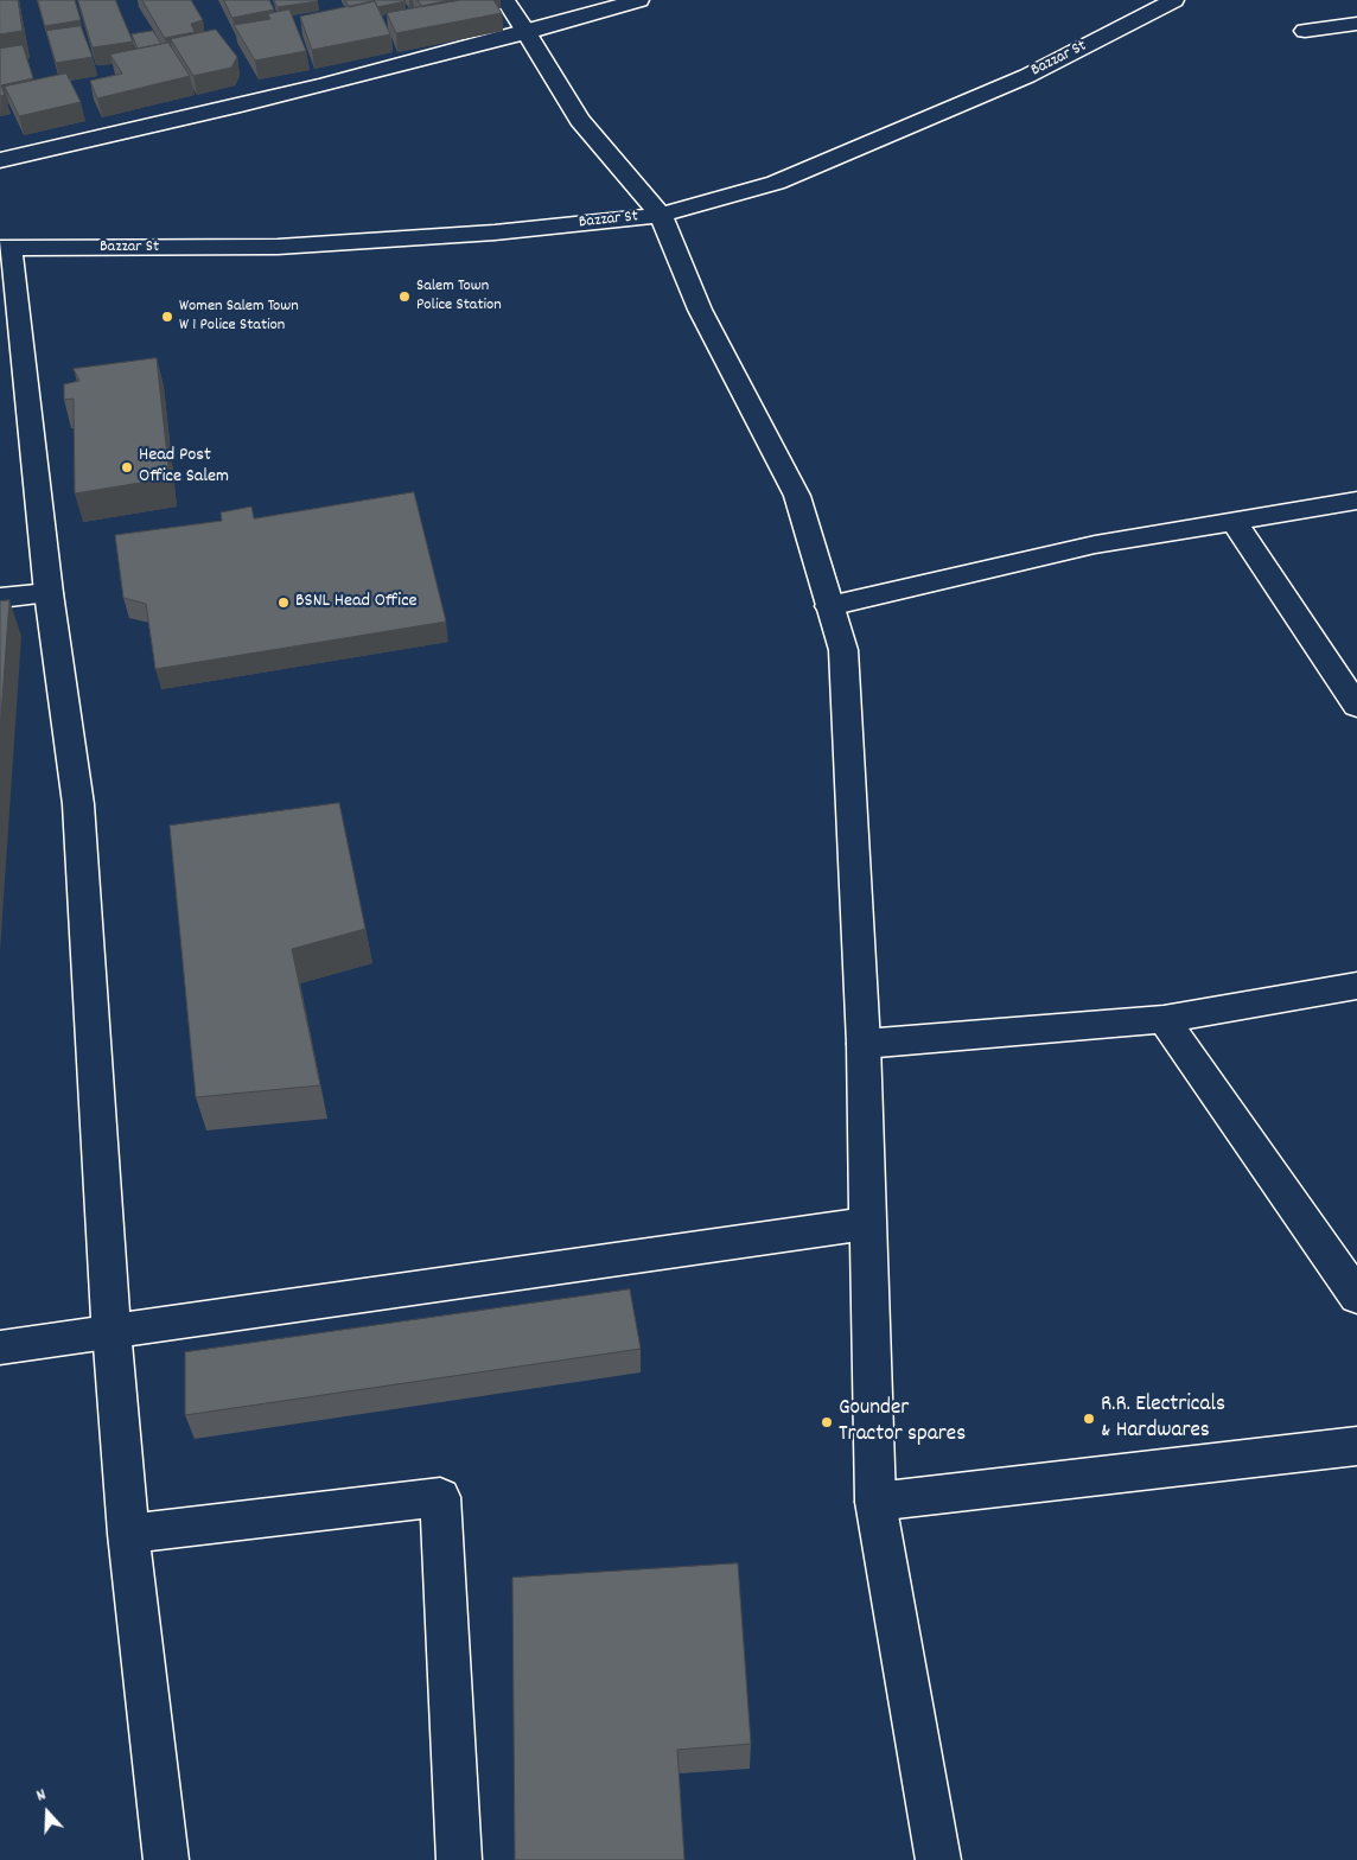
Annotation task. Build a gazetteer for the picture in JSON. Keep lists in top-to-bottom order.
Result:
{
  "streets": {
    "main road": ["Bazzar St"]
  },
  "places": [
    "Salem Town Police Station",
    "Women Salem Town W 1 Police Station",
    "Head Post Office Salem",
    "BSNL Head Office",
    "R.R. Electricals & Hardwares",
    "Gounder Tractor spares"
  ],
  "north": "top"
}
